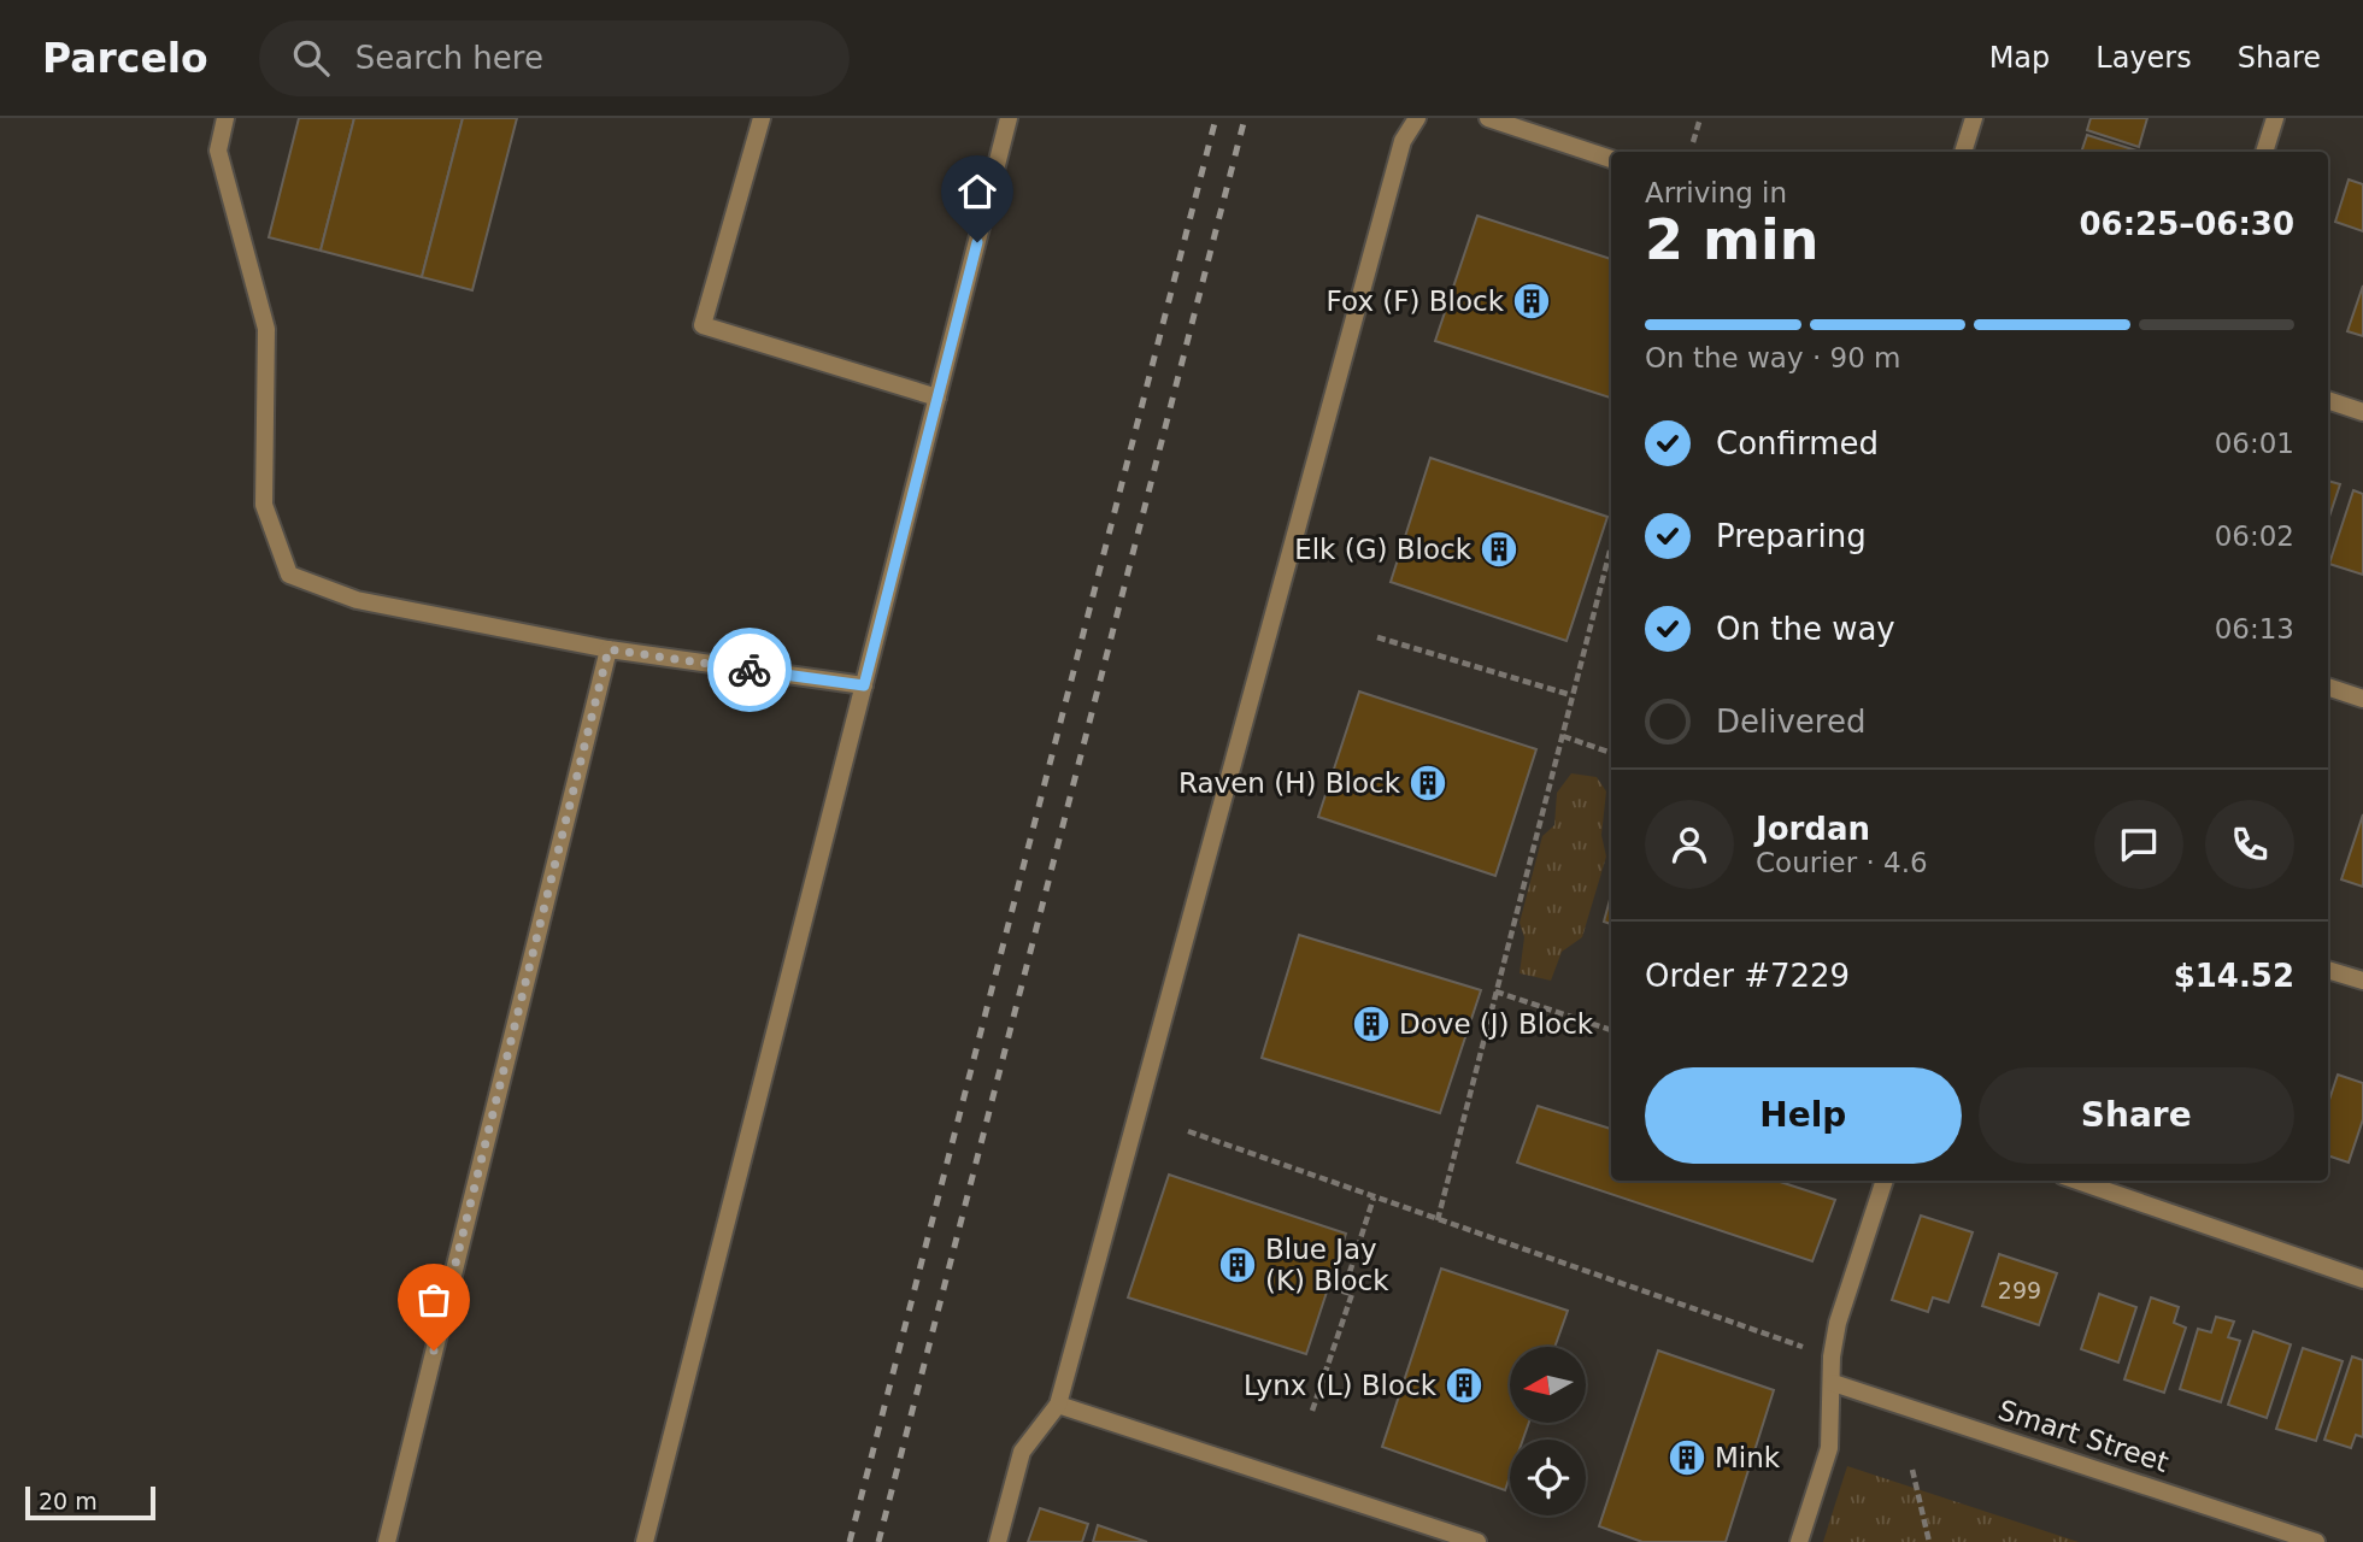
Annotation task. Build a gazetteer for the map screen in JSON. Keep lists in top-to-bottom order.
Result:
{
  "streets": {
    "street": ["Smart Street"]
  },
  "places": {
    "building": [
      "Fox (F) Block",
      "Elk (G) Block",
      "Raven (H) Block",
      "Dove (J) Block",
      "Blue Jay (K) Block",
      "Lynx (L) Block",
      "Mink"
    ]
  },
  "house_numbers": ["299"],
  "scale_bar": "20 m",
  "north": "left",
  "page": {
    "header": "Parcelo",
    "search": "Search here",
    "nav": ["Map", "Layers", "Share"],
    "heading": ["2 min", "Arriving in", "06:25–06:30"],
    "panel": [
      "Jordan",
      "Courier · 4.6",
      "Order #7229",
      "$14.52"
    ],
    "bar": "On the way · 90 m",
    "list": [
      ["Confirmed", "06:01"],
      ["Preparing", "06:02"],
      ["On the way", "06:13"],
      "Delivered"
    ],
    "buttons": ["Help", "Share"],
    "scale": "20 m"
  }
}
